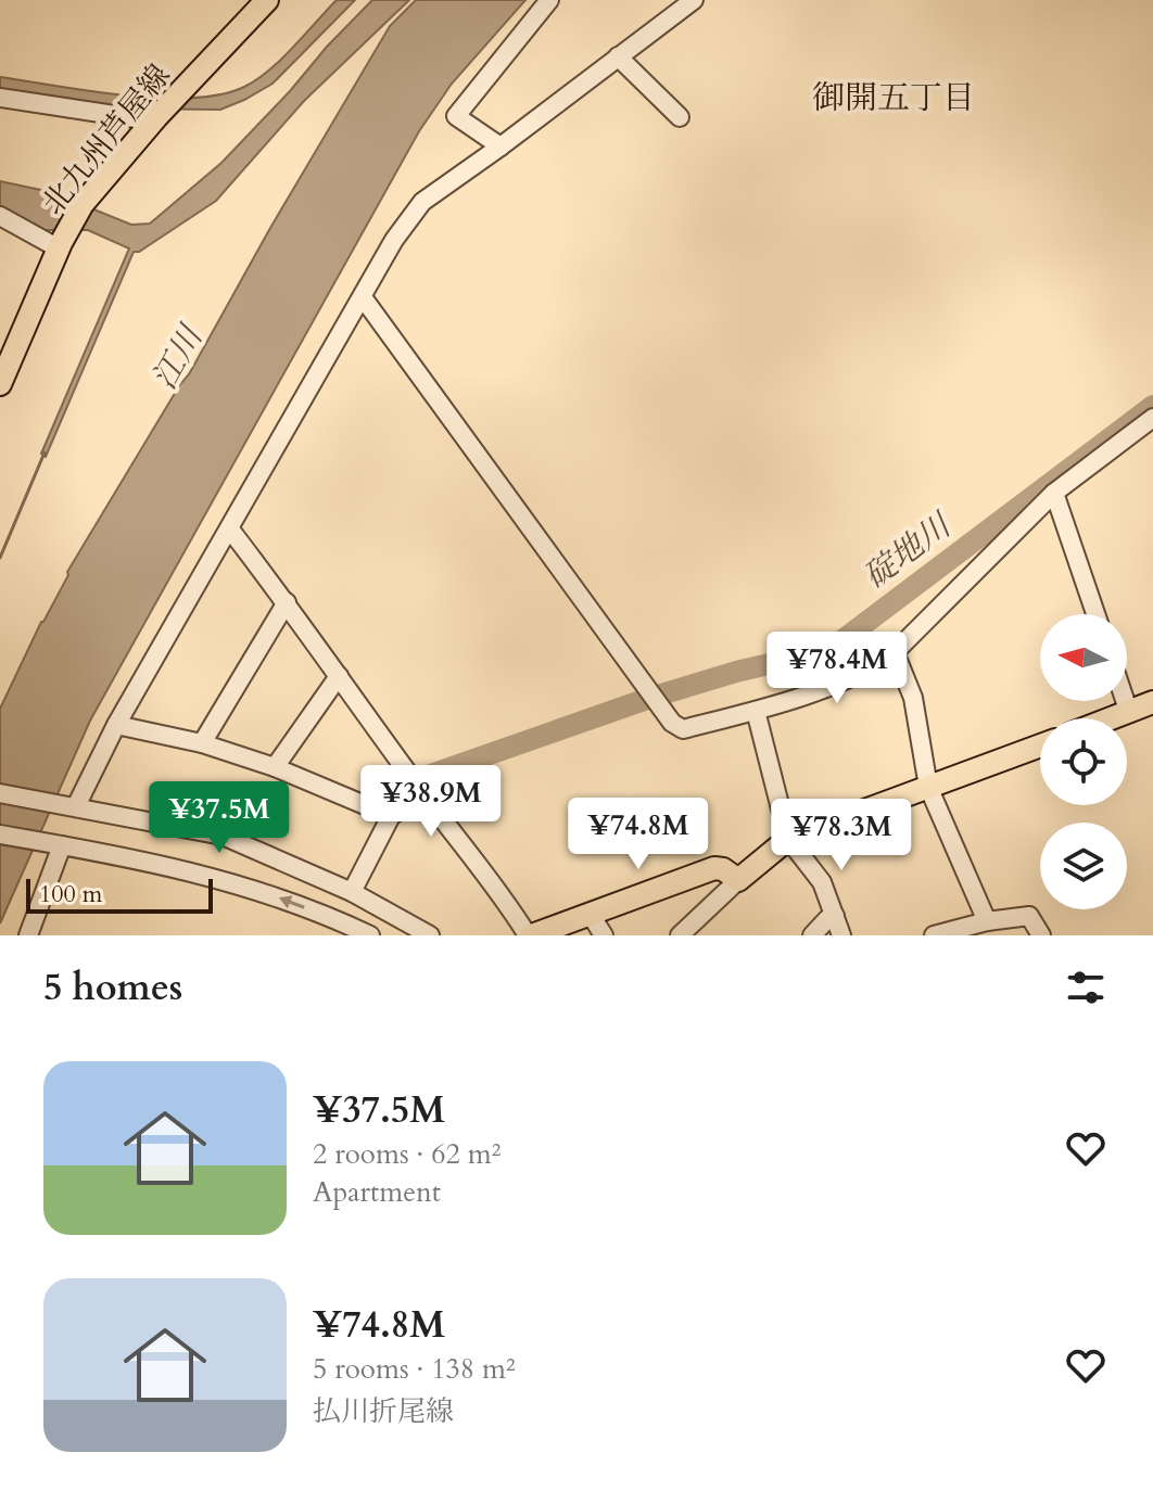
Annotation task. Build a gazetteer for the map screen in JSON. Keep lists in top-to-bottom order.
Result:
{
  "streets": {
    "main road": ["北九州芦屋線"]
  },
  "districts": ["御開五丁目"],
  "water": ["江川", "碇地川"],
  "scale_bar": "100 m",
  "north": "left",
  "page": {
    "price": [
      "¥78.4M",
      "¥38.9M",
      "¥37.5M",
      "¥74.8M",
      "¥78.3M"
    ],
    "scale": "100 m",
    "heading": "5 homes",
    "list": [
      {
        "name": "¥37.5M",
        "note": "2 rooms · 62 m² · Apartment"
      },
      {
        "name": "¥74.8M",
        "note": "5 rooms · 138 m² · 払川折尾線"
      }
    ]
  }
}
